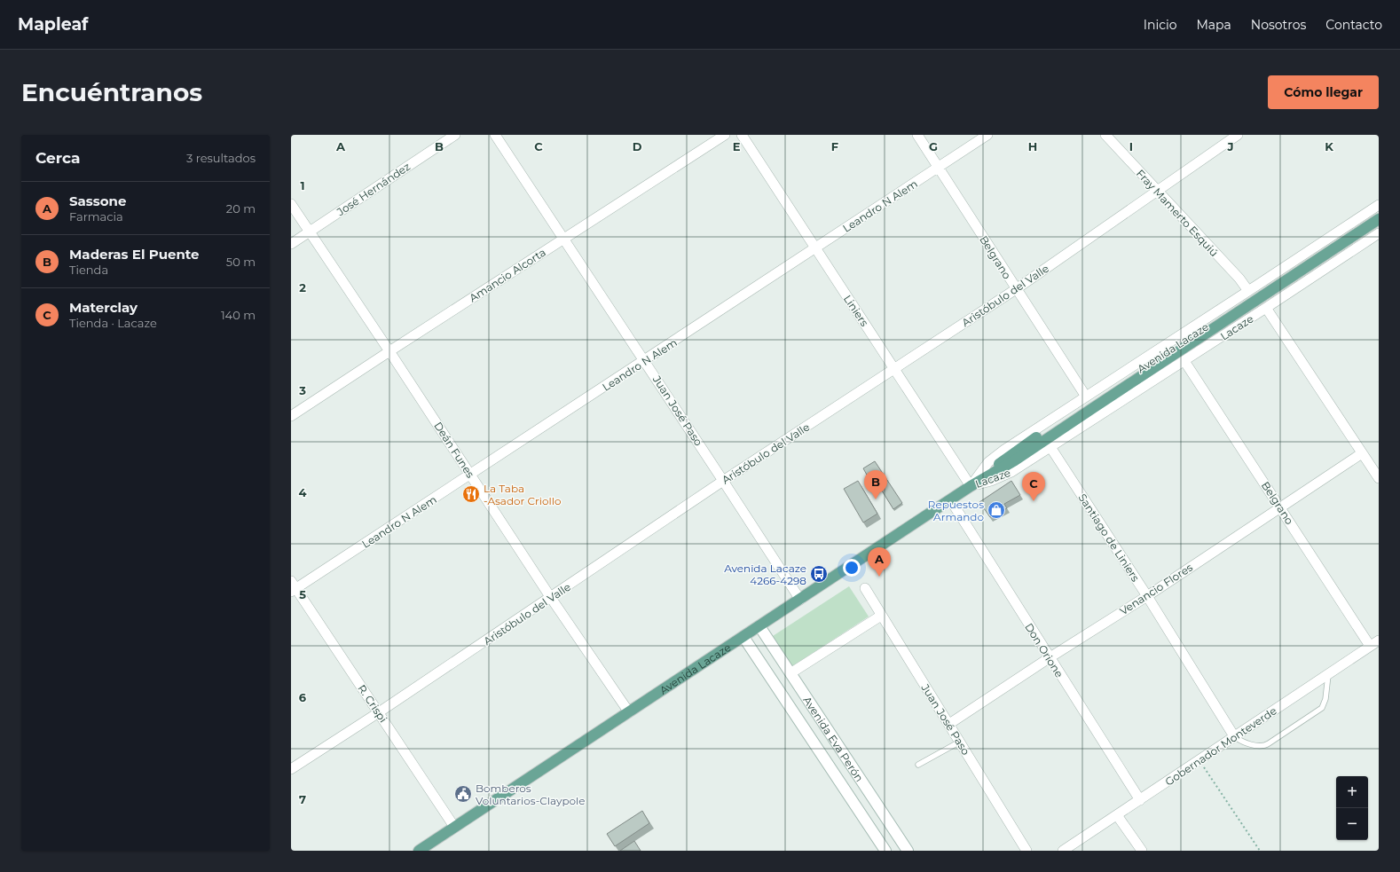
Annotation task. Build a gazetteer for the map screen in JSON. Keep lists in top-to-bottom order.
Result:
{
  "streets": {
    "main road": ["Avenida Lacaze", "Avenida Eva Perón"],
    "street": [
      "José Hernández",
      "Leandro N Alem",
      "Fray Mamerto Esquiú",
      "Belgrano",
      "Amancio Alcorta",
      "Aristóbulo del Valle",
      "Liniers",
      "Lacaze",
      "Juan José Paso",
      "Deán Funes",
      "Santiago de Liniers",
      "Venancio Flores",
      "Don Orione",
      "R. Crispi",
      "Gobernador Monteverde"
    ]
  },
  "crossings": [
    ["José Hernández", "Deán Funes"],
    ["Leandro N Alem", "Belgrano"],
    ["Leandro N Alem", "Liniers"],
    ["Leandro N Alem", "Juan José Paso"],
    ["Leandro N Alem", "Deán Funes"],
    ["Leandro N Alem", "R. Crispi"],
    ["Fray Mamerto Esquiú", "Aristóbulo del Valle"],
    ["Fray Mamerto Esquiú", "Lacaze"],
    ["Belgrano", "Aristóbulo del Valle"],
    ["Belgrano", "Lacaze"],
    ["Belgrano", "Avenida Lacaze"],
    ["Belgrano", "Venancio Flores"],
    ["Belgrano", "Gobernador Monteverde"],
    ["Amancio Alcorta", "Juan José Paso"],
    ["Amancio Alcorta", "Deán Funes"],
    ["Aristóbulo del Valle", "Liniers"],
    ["Aristóbulo del Valle", "Juan José Paso"],
    ["Aristóbulo del Valle", "Deán Funes"],
    ["Aristóbulo del Valle", "R. Crispi"],
    ["Liniers", "Lacaze"],
    ["Liniers", "Avenida Lacaze"],
    ["Lacaze", "Avenida Lacaze"],
    ["Lacaze", "Santiago de Liniers"],
    ["Avenida Lacaze", "Juan José Paso"],
    ["Avenida Lacaze", "Deán Funes"],
    ["Avenida Lacaze", "Don Orione"],
    ["Avenida Lacaze", "R. Crispi"],
    ["Avenida Lacaze", "Avenida Eva Perón"],
    ["Juan José Paso", "Venancio Flores"],
    ["Santiago de Liniers", "Venancio Flores"],
    ["Santiago de Liniers", "Gobernador Monteverde"],
    ["Venancio Flores", "Don Orione"],
    ["Don Orione", "Gobernador Monteverde"]
  ],
  "places": {
    "restaurant": ["La Taba -Asador Criollo"],
    "shop": ["Repuestos Armando"],
    "bus stop": ["Avenida Lacaze 4266-4298"],
    "public building": ["Bomberos Voluntarios-Claypole"]
  },
  "page": {
    "header": "Mapleaf",
    "nav": [
      "Inicio",
      "Mapa",
      "Nosotros",
      "Contacto"
    ],
    "buttons": "Cómo llegar",
    "title": "Encuéntranos",
    "heading": ["Cerca", "3 resultados"],
    "list": [
      {
        "mark": "A",
        "name": "Sassone",
        "note": "Farmacia",
        "value": "20 m"
      },
      {
        "mark": "B",
        "name": "Maderas El Puente",
        "note": "Tienda",
        "value": "50 m"
      },
      {
        "mark": "C",
        "name": "Materclay",
        "note": "Tienda · Lacaze",
        "value": "140 m"
      }
    ],
    "pins": ["B", "C", "A"],
    "map_buttons": ["+", "−"]
  },
  "grid": {
    "columns": [
      "A",
      "B",
      "C",
      "D",
      "E",
      "F",
      "G",
      "H",
      "I",
      "J",
      "K"
    ],
    "rows": [
      "1",
      "2",
      "3",
      "4",
      "5",
      "6",
      "7"
    ]
  }
}
